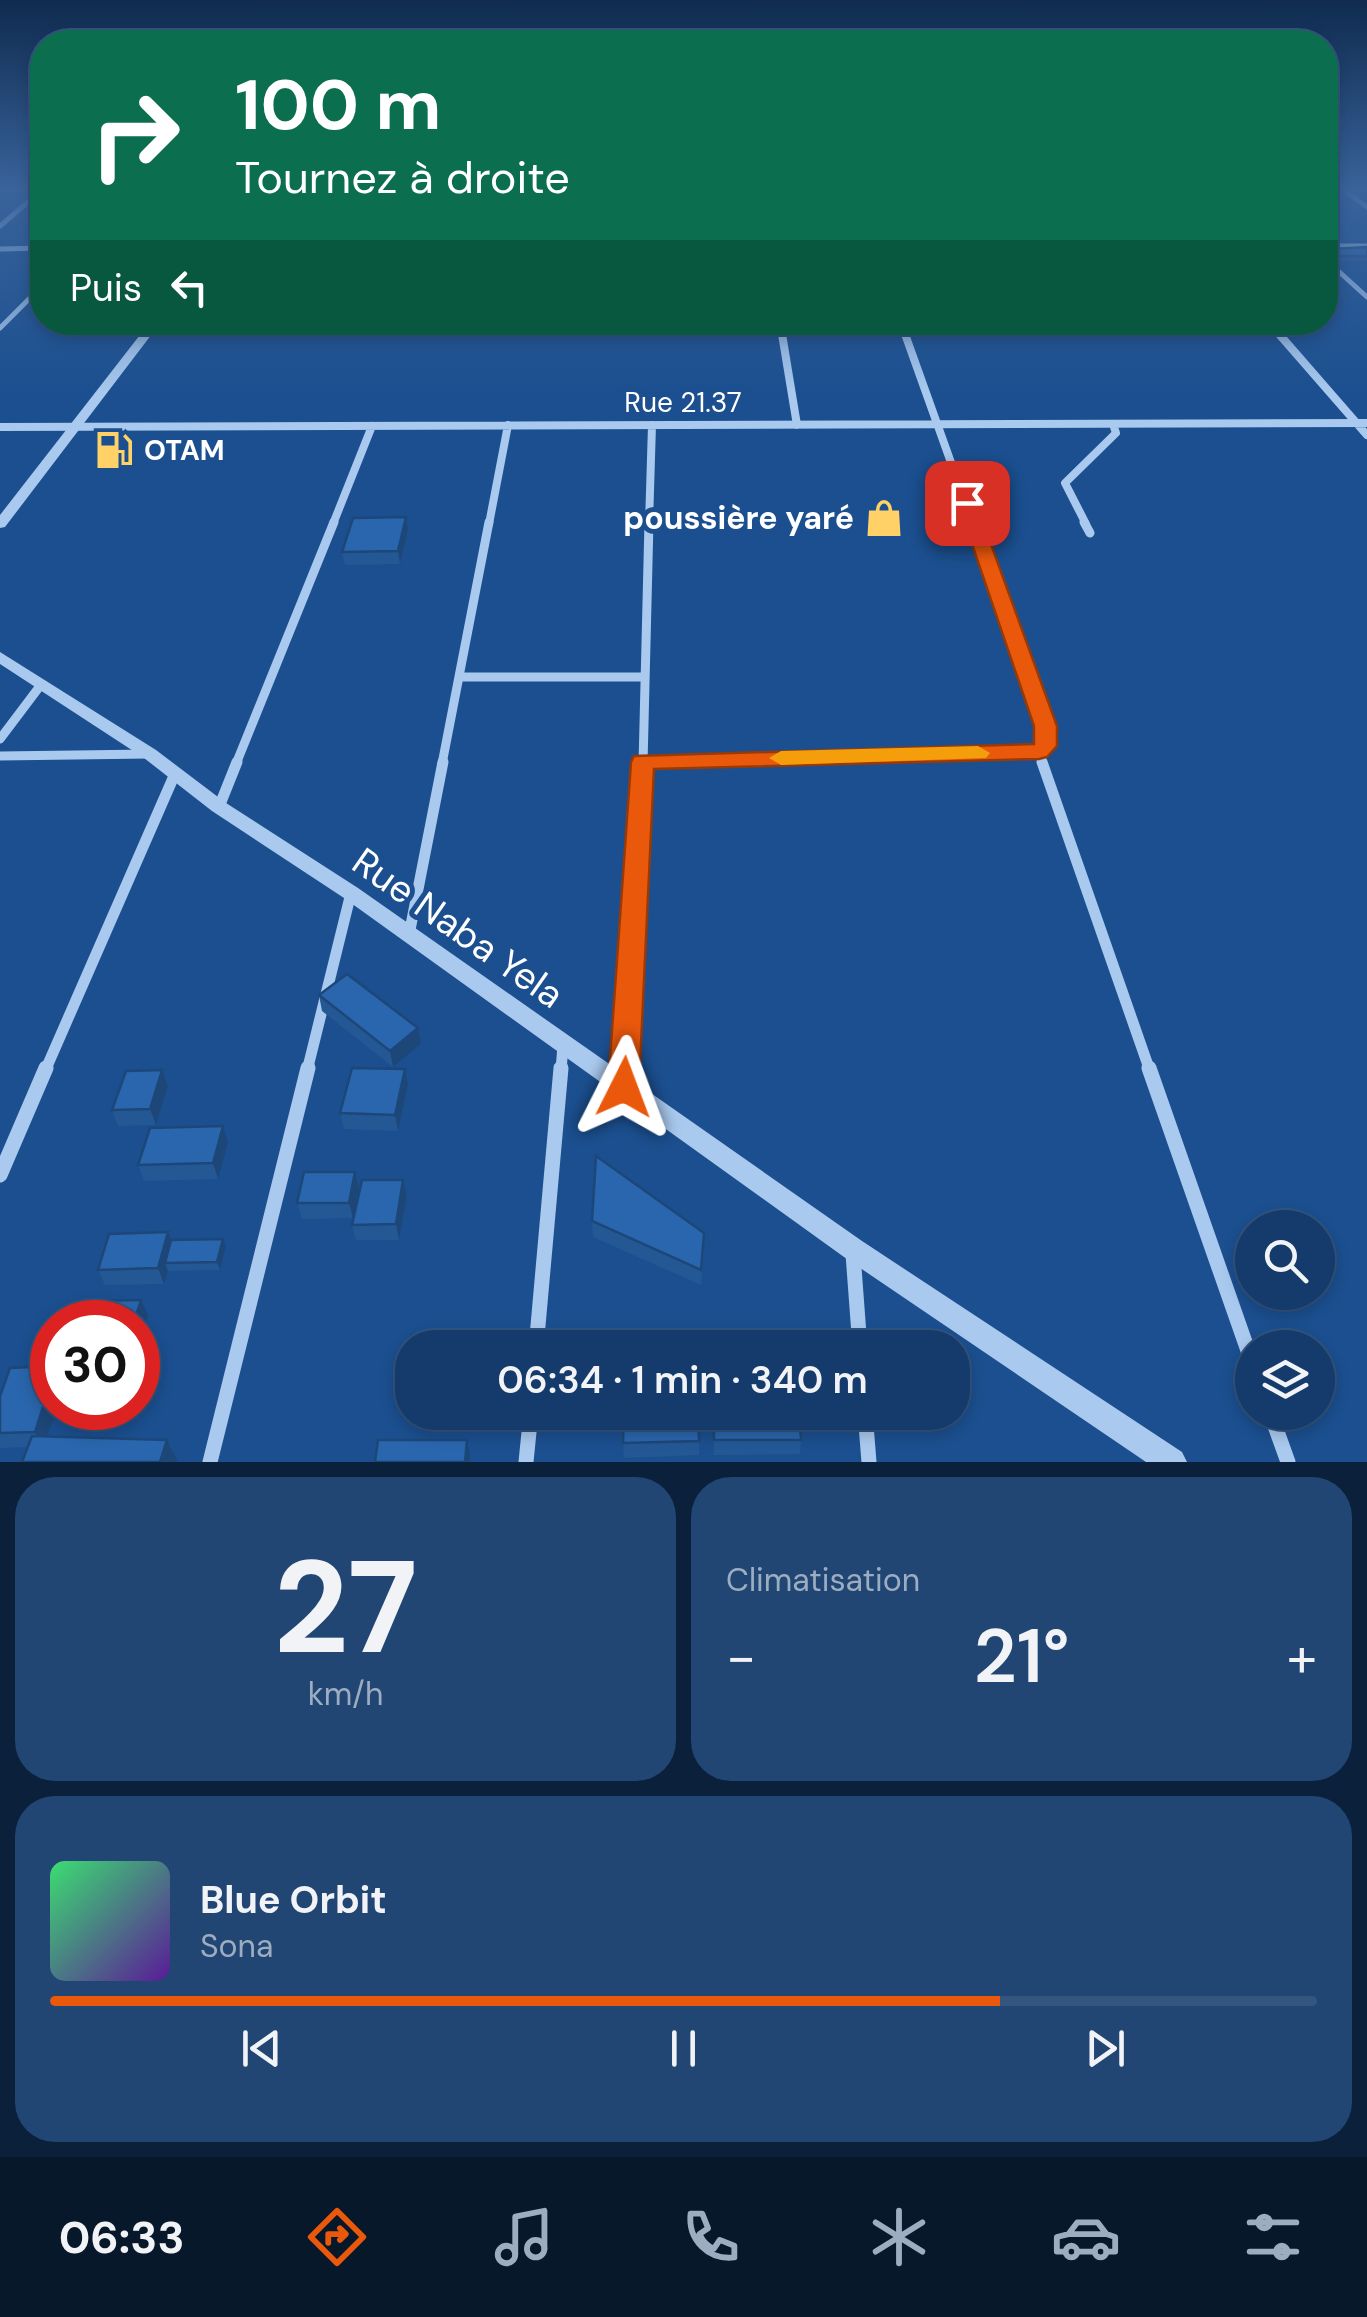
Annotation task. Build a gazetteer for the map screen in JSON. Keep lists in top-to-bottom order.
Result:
{
  "streets": {
    "street": ["Rue 21.37", "Rue Naba Yela"]
  },
  "places": {
    "fuel station": ["OTAM"],
    "shop": ["poussière yaré"]
  },
  "page": {
    "turn": ["100 m", "Tournez à droite"],
    "then": "Puis",
    "limit": "30",
    "trip": "06:34 · 1 min · 340 m",
    "tile": [
      ["27", "km/h"],
      "Climatisation"
    ],
    "heat": ["−", "21°", "+"],
    "song": ["Blue Orbit", "Sona"],
    "tabs": "06:33"
  }
}
